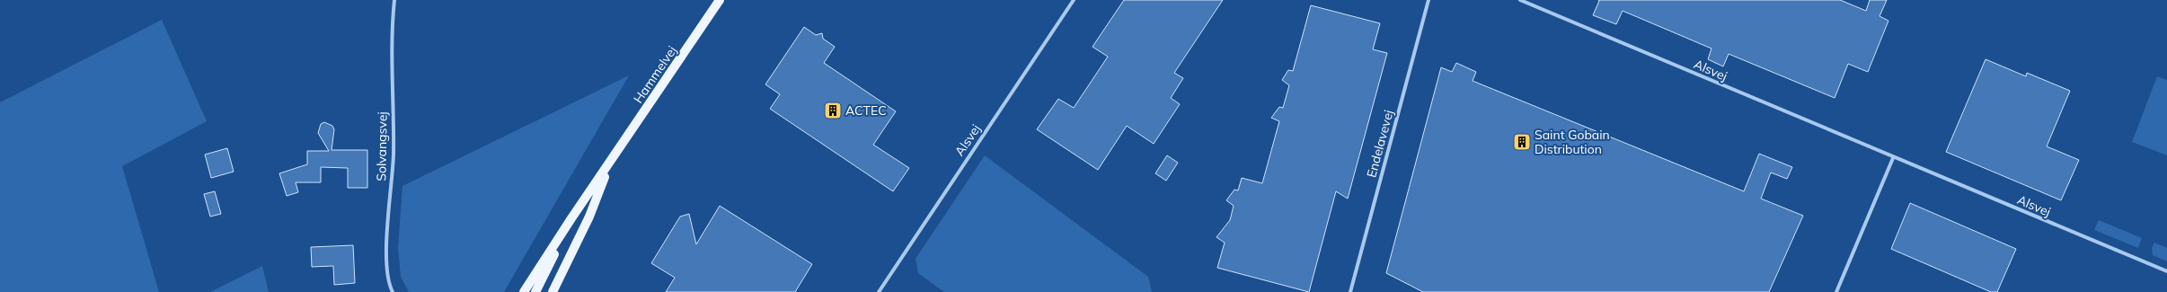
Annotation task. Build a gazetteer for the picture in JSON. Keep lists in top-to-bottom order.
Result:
{
  "streets": {
    "main road": ["Hammelvej"],
    "street": ["Alsvej", "Endelavevej", "Solvangsvej"]
  },
  "places": {
    "building": ["ACTEC", "Saint Gobain Distribution"]
  }
}
